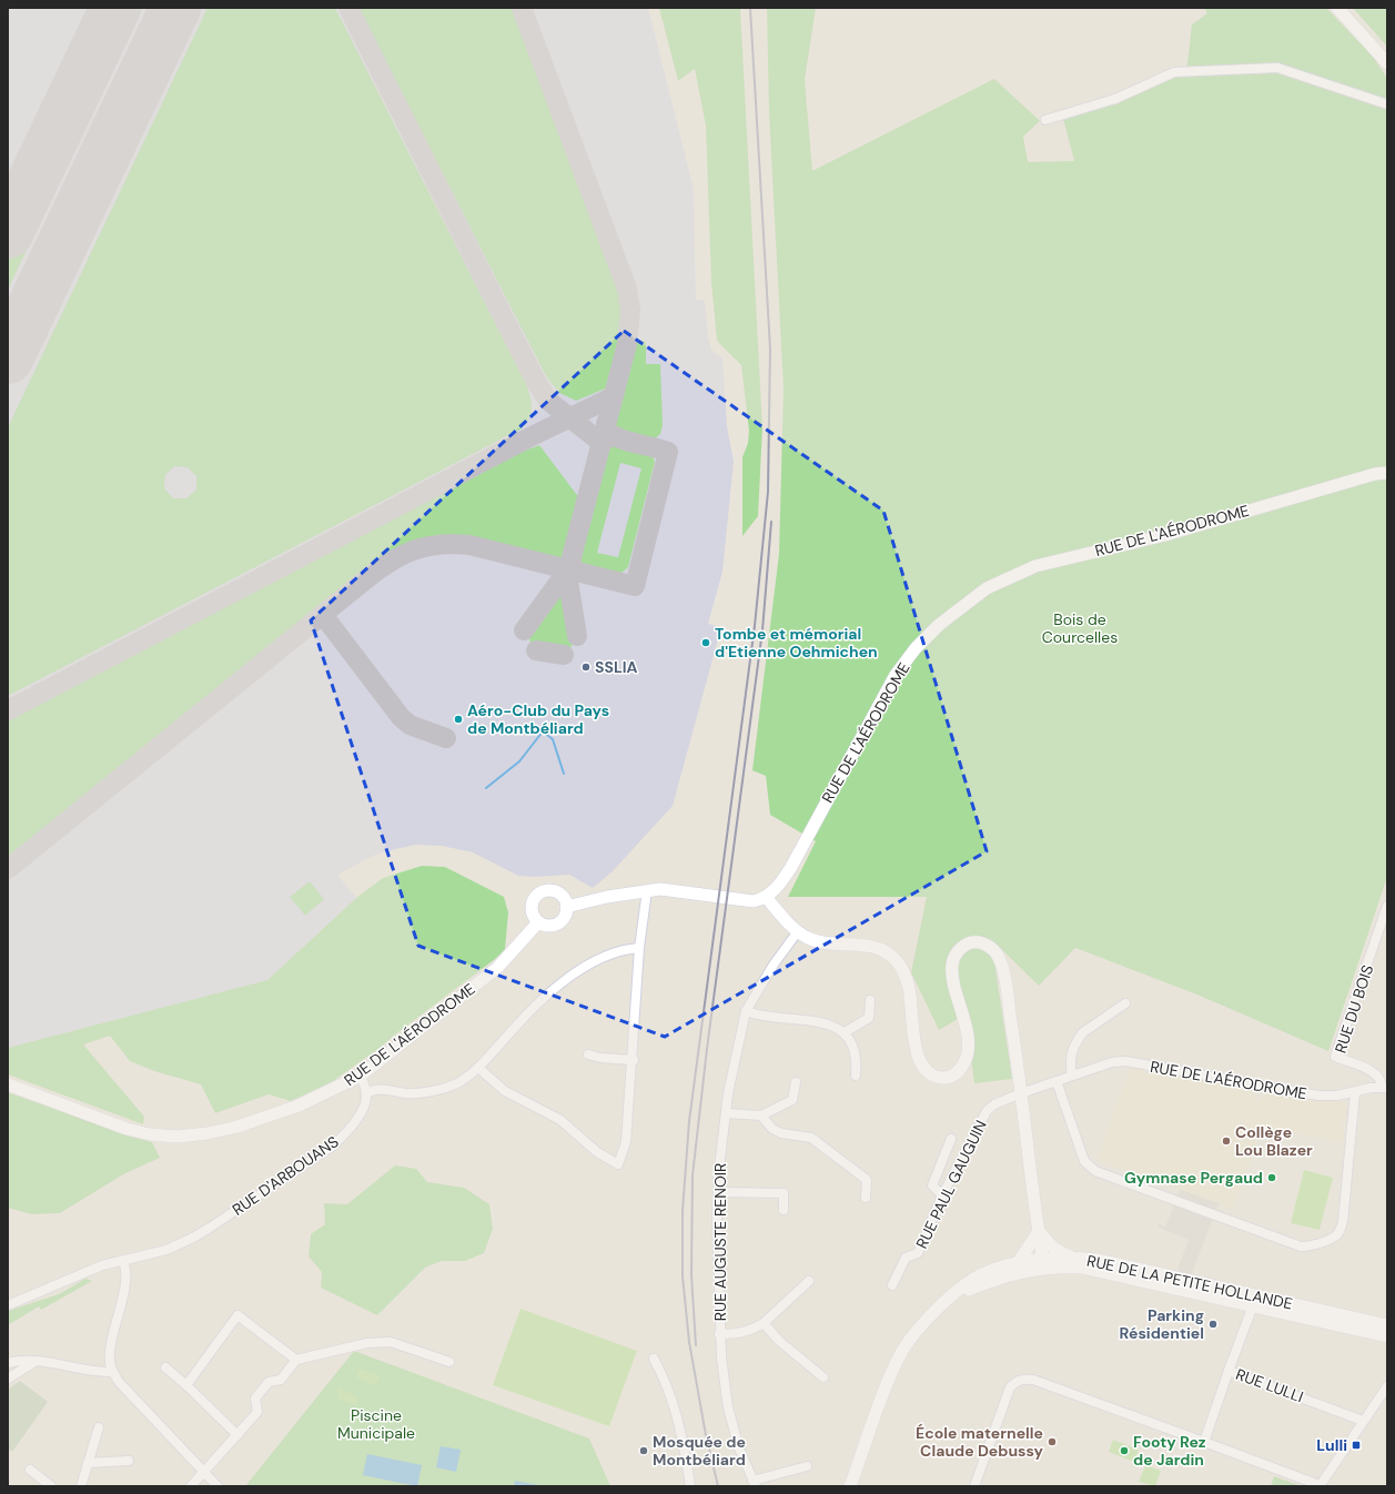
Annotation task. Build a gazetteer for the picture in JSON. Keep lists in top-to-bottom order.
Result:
{
  "streets": {
    "street": [
      "RUE DE L'AÉRODROME",
      "RUE DU BOIS",
      "RUE D'ARBOUANS",
      "RUE PAUL GAUGUIN",
      "RUE AUGUSTE RENOIR",
      "RUE DE LA PETITE HOLLANDE",
      "RUE LULLI"
    ]
  },
  "crossings": [
    ["RUE DE L'AÉRODROME", "RUE DU BOIS"],
    ["RUE DE L'AÉRODROME", "RUE PAUL GAUGUIN"]
  ],
  "parks": ["Bois de Courcelles", "Piscine Municipale"],
  "places": {
    "other": [
      "Tombe et mémorial d'Etienne Oehmichen",
      "SSLIA",
      "Aéro-Club du Pays de Montbéliard",
      "Collège Lou Blazer",
      "Gymnase Pergaud",
      "Parking Résidentiel",
      "École maternelle Claude Debussy",
      "Mosquée de Montbéliard",
      "Footy Rez de Jardin"
    ],
    "transit": ["Lulli"]
  }
}
